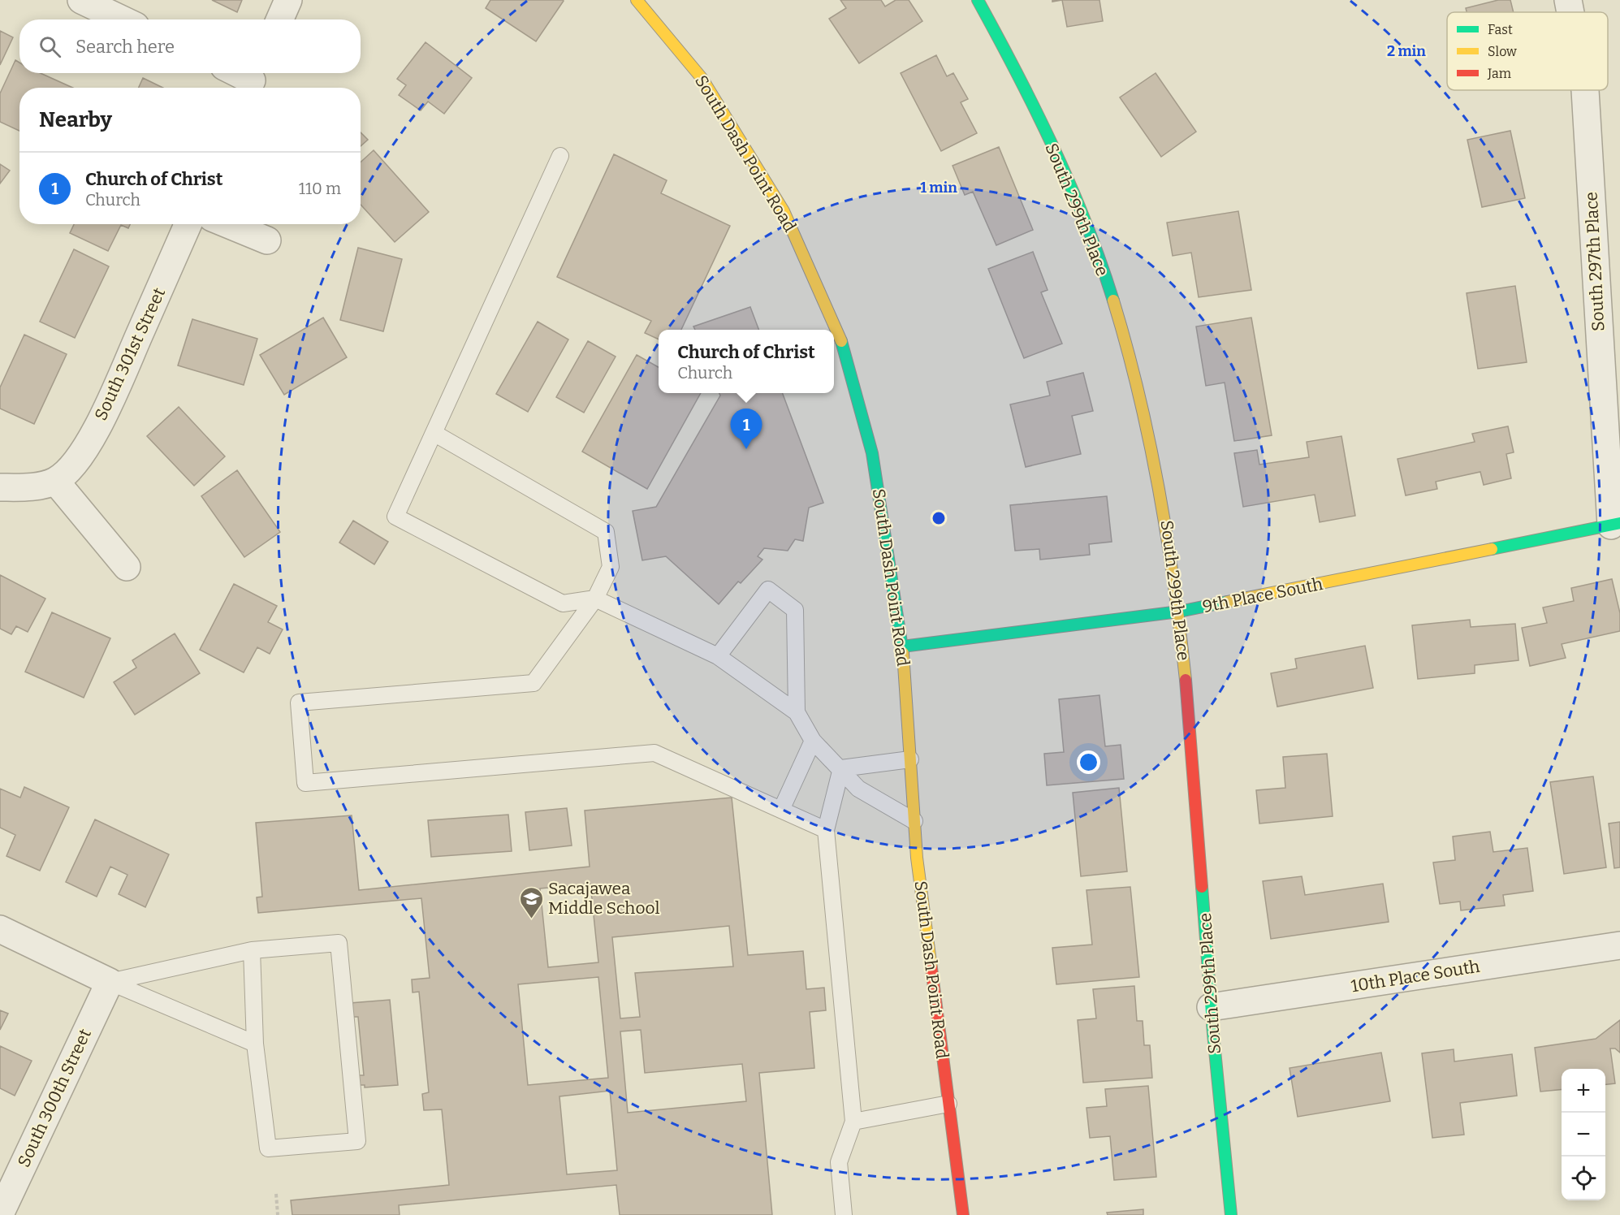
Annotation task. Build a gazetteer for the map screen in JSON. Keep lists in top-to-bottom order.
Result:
{
  "streets": {
    "street": [
      "South Dash Point Road",
      "South 299th Place",
      "South 297th Place",
      "South 301st Street",
      "9th Place South",
      "10th Place South",
      "South 300th Street"
    ]
  },
  "crossings": [
    ["South Dash Point Road", "9th Place South"],
    ["South 299th Place", "9th Place South"],
    ["South 299th Place", "10th Place South"],
    ["South 297th Place", "9th Place South"]
  ],
  "places": {
    "school or university": ["Sacajawea Middle School"]
  },
  "legend": ["Fast", "Slow", "Jam"],
  "page": {
    "search": "Search here",
    "heading": "Nearby",
    "list": [
      {
        "mark": "1",
        "name": "Church of Christ",
        "note": "Church",
        "value": "110 m"
      }
    ],
    "popup": ["Church of Christ", "Church"],
    "pins": "1",
    "map_buttons": ["+", "−"]
  },
  "rings": ["2 min", "1 min"]
}
